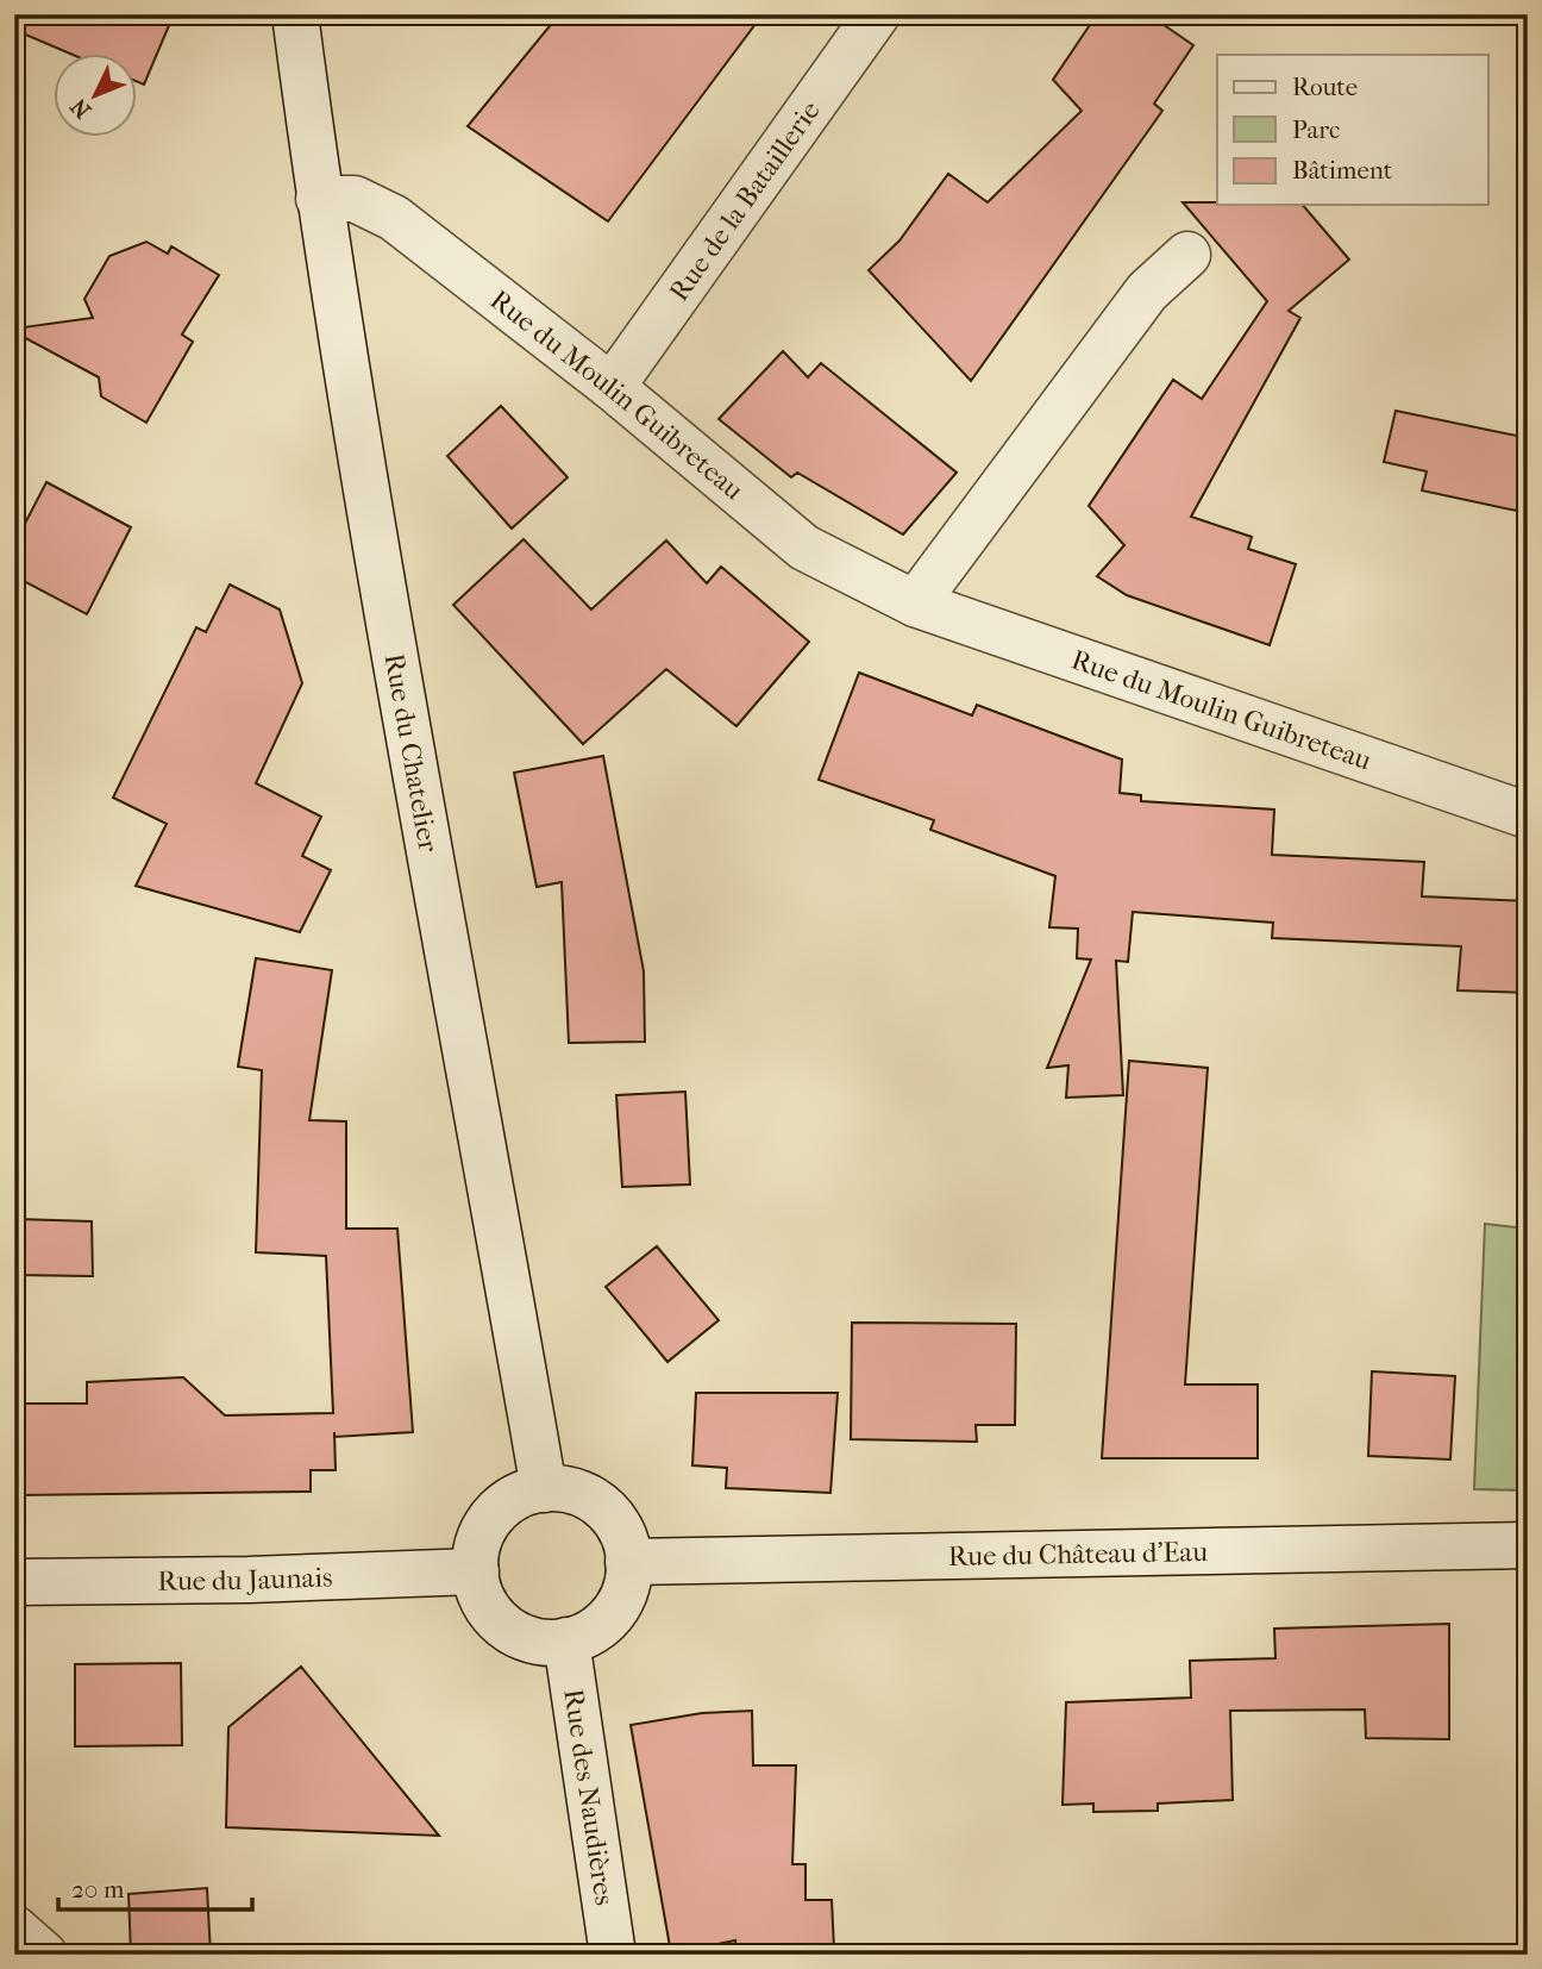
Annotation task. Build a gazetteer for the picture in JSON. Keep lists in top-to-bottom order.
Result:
{
  "streets": {
    "street": [
      "Rue de la Bataillerie",
      "Rue du Moulin Guibreteau",
      "Rue du Chatelier",
      "Rue du Château d'Eau",
      "Rue du Jaunais",
      "Rue des Naudières"
    ]
  },
  "crossings": [
    ["Rue de la Bataillerie", "Rue du Moulin Guibreteau"],
    ["Rue du Moulin Guibreteau", "Rue du Chatelier"],
    ["Rue du Chatelier", "Rue du Château d'Eau"],
    ["Rue du Chatelier", "Rue du Jaunais"],
    ["Rue du Chatelier", "Rue des Naudières"],
    ["Rue du Château d'Eau", "Rue du Jaunais"],
    ["Rue du Château d'Eau", "Rue des Naudières"],
    ["Rue du Jaunais", "Rue des Naudières"]
  ],
  "legend": ["Route", "Parc", "Bâtiment"],
  "scale_bar": "20 m",
  "north": "bottom left"
}
